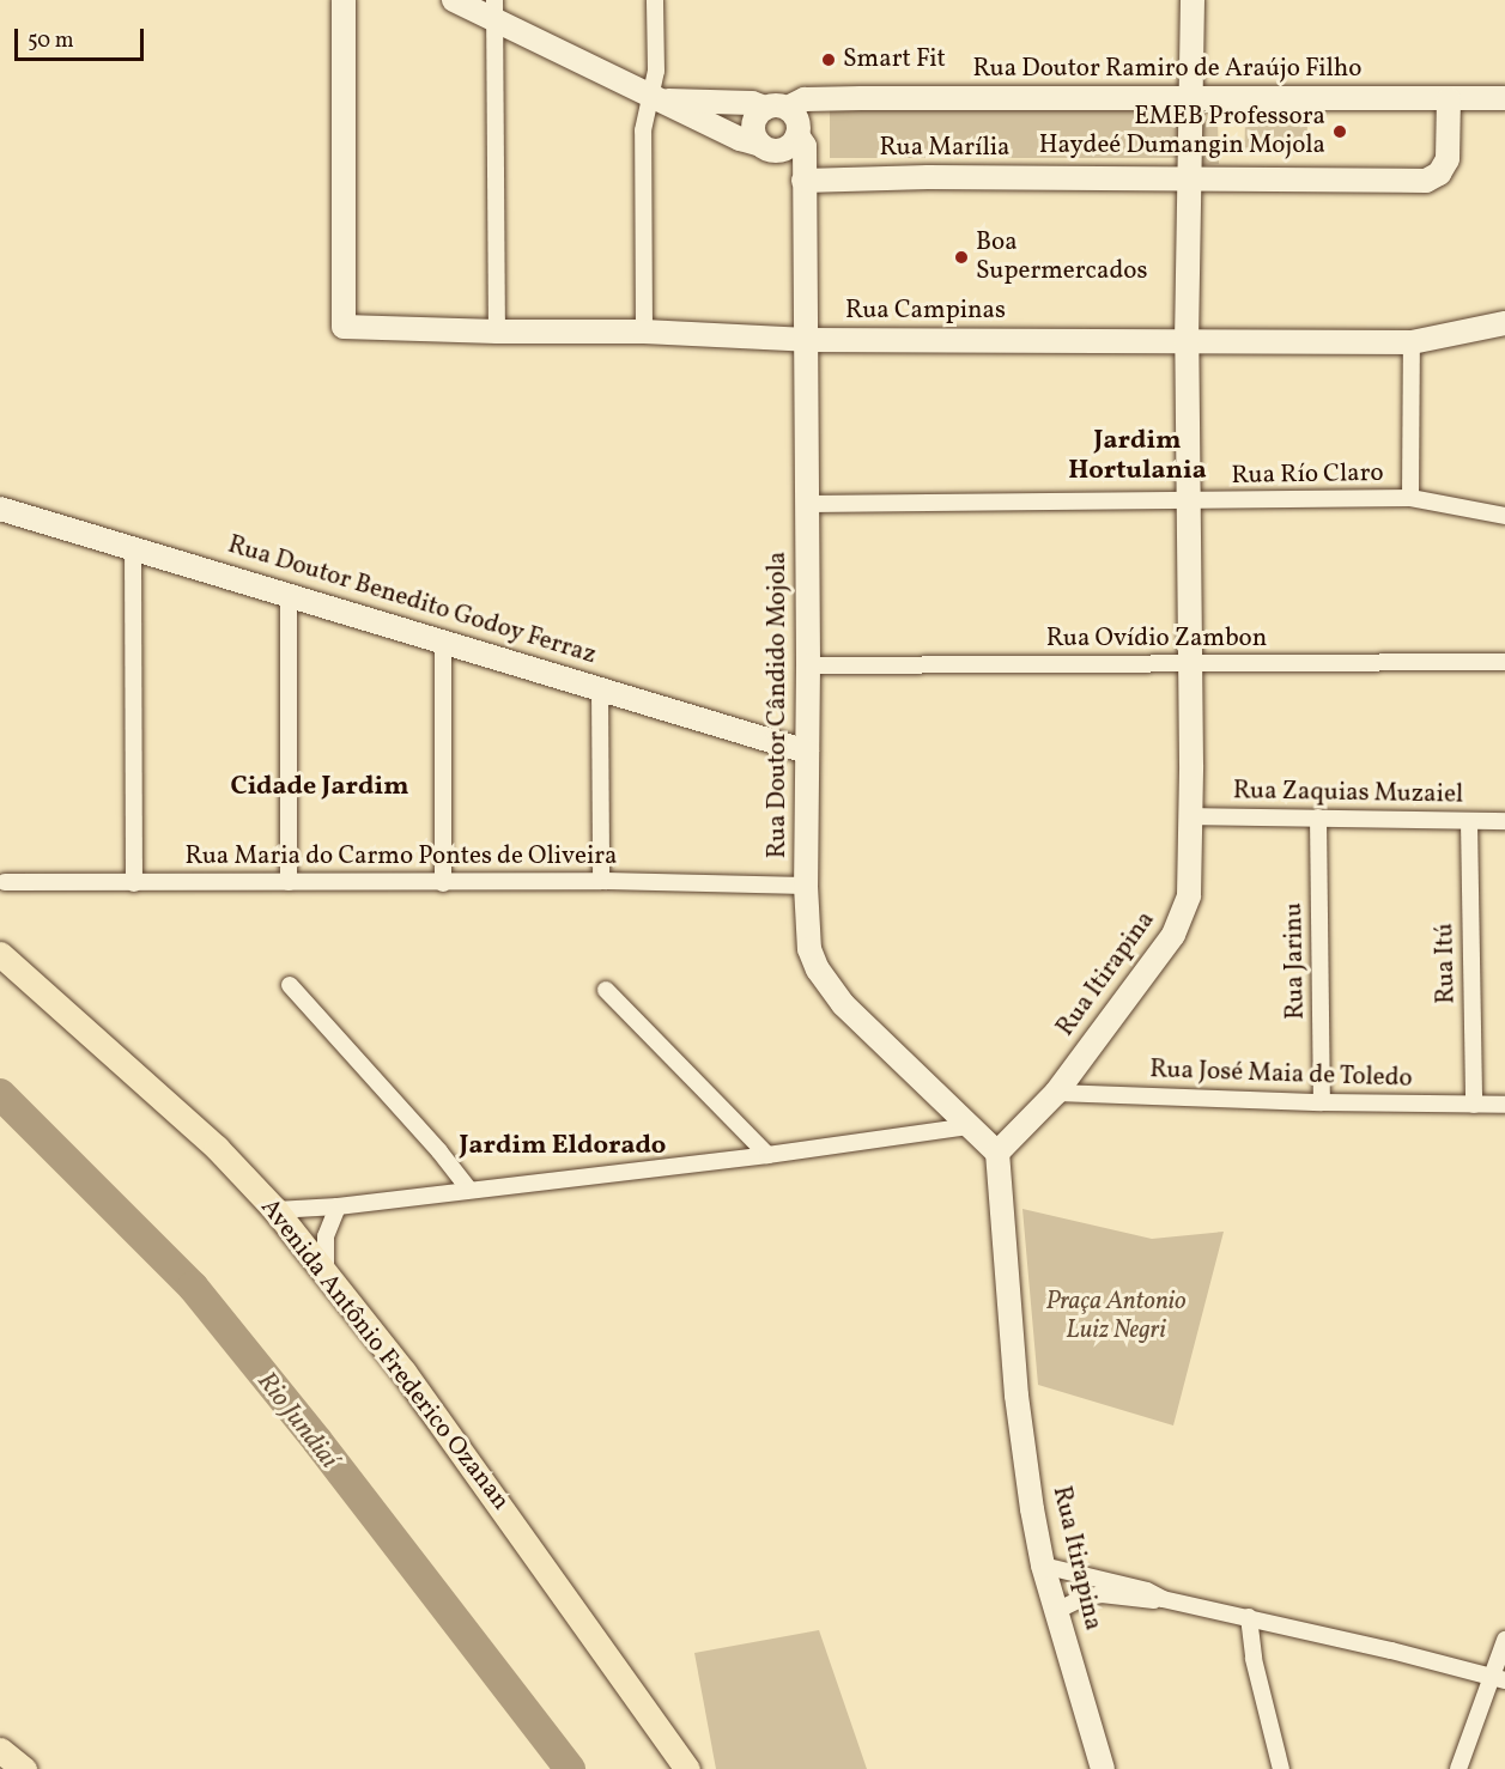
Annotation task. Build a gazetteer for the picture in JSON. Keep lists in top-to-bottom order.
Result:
{
  "streets": {
    "main road": ["Avenida Antônio Frederico Ozanan"],
    "street": [
      "Rua Doutor Ramiro de Araújo Filho",
      "Rua Marília",
      "Rua Campinas",
      "Rua Río Claro",
      "Rua Doutor Benedito Godoy Ferraz",
      "Rua Ovídio Zambon",
      "Rua Doutor Cândido Mojola",
      "Rua Zaquias Muzaiel",
      "Rua Maria do Carmo Pontes de Oliveira",
      "Rua Jarinu",
      "Rua Itú",
      "Rua Itirapina",
      "Rua José Maia de Toledo"
    ]
  },
  "crossings": [
    ["Rua Doutor Ramiro de Araújo Filho", "Rua Marília"],
    ["Rua Doutor Ramiro de Araújo Filho", "Rua Doutor Cândido Mojola"],
    ["Rua Doutor Ramiro de Araújo Filho", "Rua Itirapina"],
    ["Rua Marília", "Rua Doutor Cândido Mojola"],
    ["Rua Marília", "Rua Itirapina"],
    ["Rua Campinas", "Rua Doutor Cândido Mojola"],
    ["Rua Campinas", "Rua Itirapina"],
    ["Rua Río Claro", "Rua Doutor Cândido Mojola"],
    ["Rua Río Claro", "Rua Itirapina"],
    ["Rua Doutor Benedito Godoy Ferraz", "Rua Doutor Cândido Mojola"],
    ["Rua Ovídio Zambon", "Rua Doutor Cândido Mojola"],
    ["Rua Ovídio Zambon", "Rua Itirapina"],
    ["Rua Doutor Cândido Mojola", "Rua Maria do Carmo Pontes de Oliveira"],
    ["Rua Doutor Cândido Mojola", "Rua Itirapina"],
    ["Rua Zaquias Muzaiel", "Rua Jarinu"],
    ["Rua Zaquias Muzaiel", "Rua Itú"],
    ["Rua Zaquias Muzaiel", "Rua Itirapina"],
    ["Rua Jarinu", "Rua José Maia de Toledo"],
    ["Rua Itú", "Rua José Maia de Toledo"],
    ["Rua Itirapina", "Rua José Maia de Toledo"]
  ],
  "districts": ["Jardim Hortulania", "Cidade Jardim", "Jardim Eldorado"],
  "water": ["Rio Jundiaí"],
  "parks": ["Praça Antonio Luiz Negri"],
  "places": ["Smart Fit", "EMEB Professora Haydeé Dumangin Mojola", "Boa Supermercados"],
  "scale_bar": "50 m"
}
